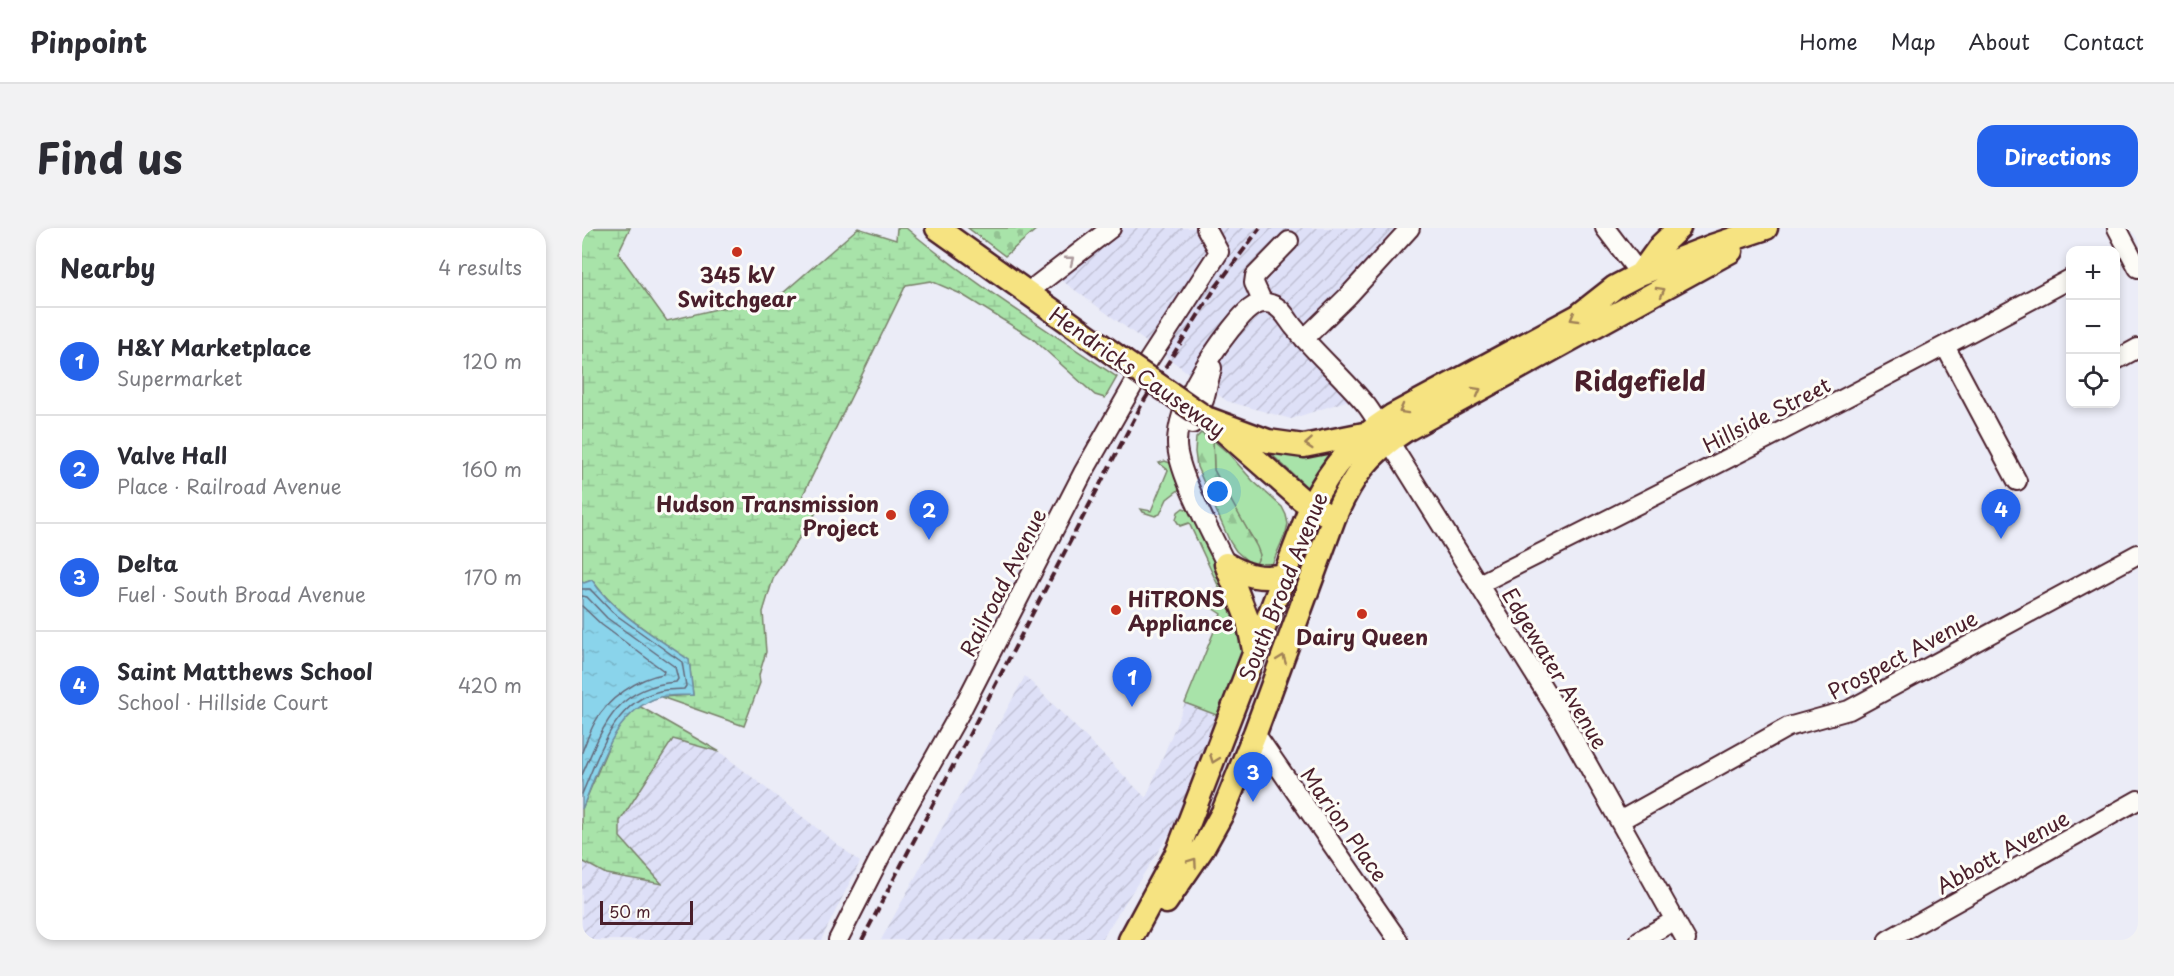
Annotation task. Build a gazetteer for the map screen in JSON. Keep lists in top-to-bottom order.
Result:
{
  "streets": {
    "main road": ["Hendricks Causeway", "South Broad Avenue"],
    "street": [
      "Hillside Street",
      "Railroad Avenue",
      "Prospect Avenue",
      "Edgewater Avenue",
      "Marion Place",
      "Abbott Avenue"
    ]
  },
  "crossings": [
    ["Hendricks Causeway", "South Broad Avenue"],
    ["Hillside Street", "Edgewater Avenue"],
    ["South Broad Avenue", "Edgewater Avenue"],
    ["South Broad Avenue", "Marion Place"],
    ["Prospect Avenue", "Edgewater Avenue"]
  ],
  "districts": ["Ridgefield"],
  "places": [
    "345 kV Switchgear",
    "Hudson Transmission Project",
    "HiTRONS Appliance",
    "Dairy Queen"
  ],
  "scale_bar": "50 m",
  "page": {
    "header": "Pinpoint",
    "nav": [
      "Home",
      "Map",
      "About",
      "Contact"
    ],
    "title": "Find us",
    "buttons": "Directions",
    "heading": ["Nearby", "4 results"],
    "map_buttons": ["+", "−"],
    "list": [
      {
        "mark": "1",
        "name": "H&Y Marketplace",
        "note": "Supermarket",
        "value": "120 m"
      },
      {
        "mark": "2",
        "name": "Valve Hall",
        "note": "Place · Railroad Avenue",
        "value": "160 m"
      },
      {
        "mark": "3",
        "name": "Delta",
        "note": "Fuel · South Broad Avenue",
        "value": "170 m"
      },
      {
        "mark": "4",
        "name": "Saint Matthews School",
        "note": "School · Hillside Court",
        "value": "420 m"
      }
    ],
    "pins": [
      "4",
      "2",
      "1",
      "3"
    ],
    "scale": "50 m"
  }
}
